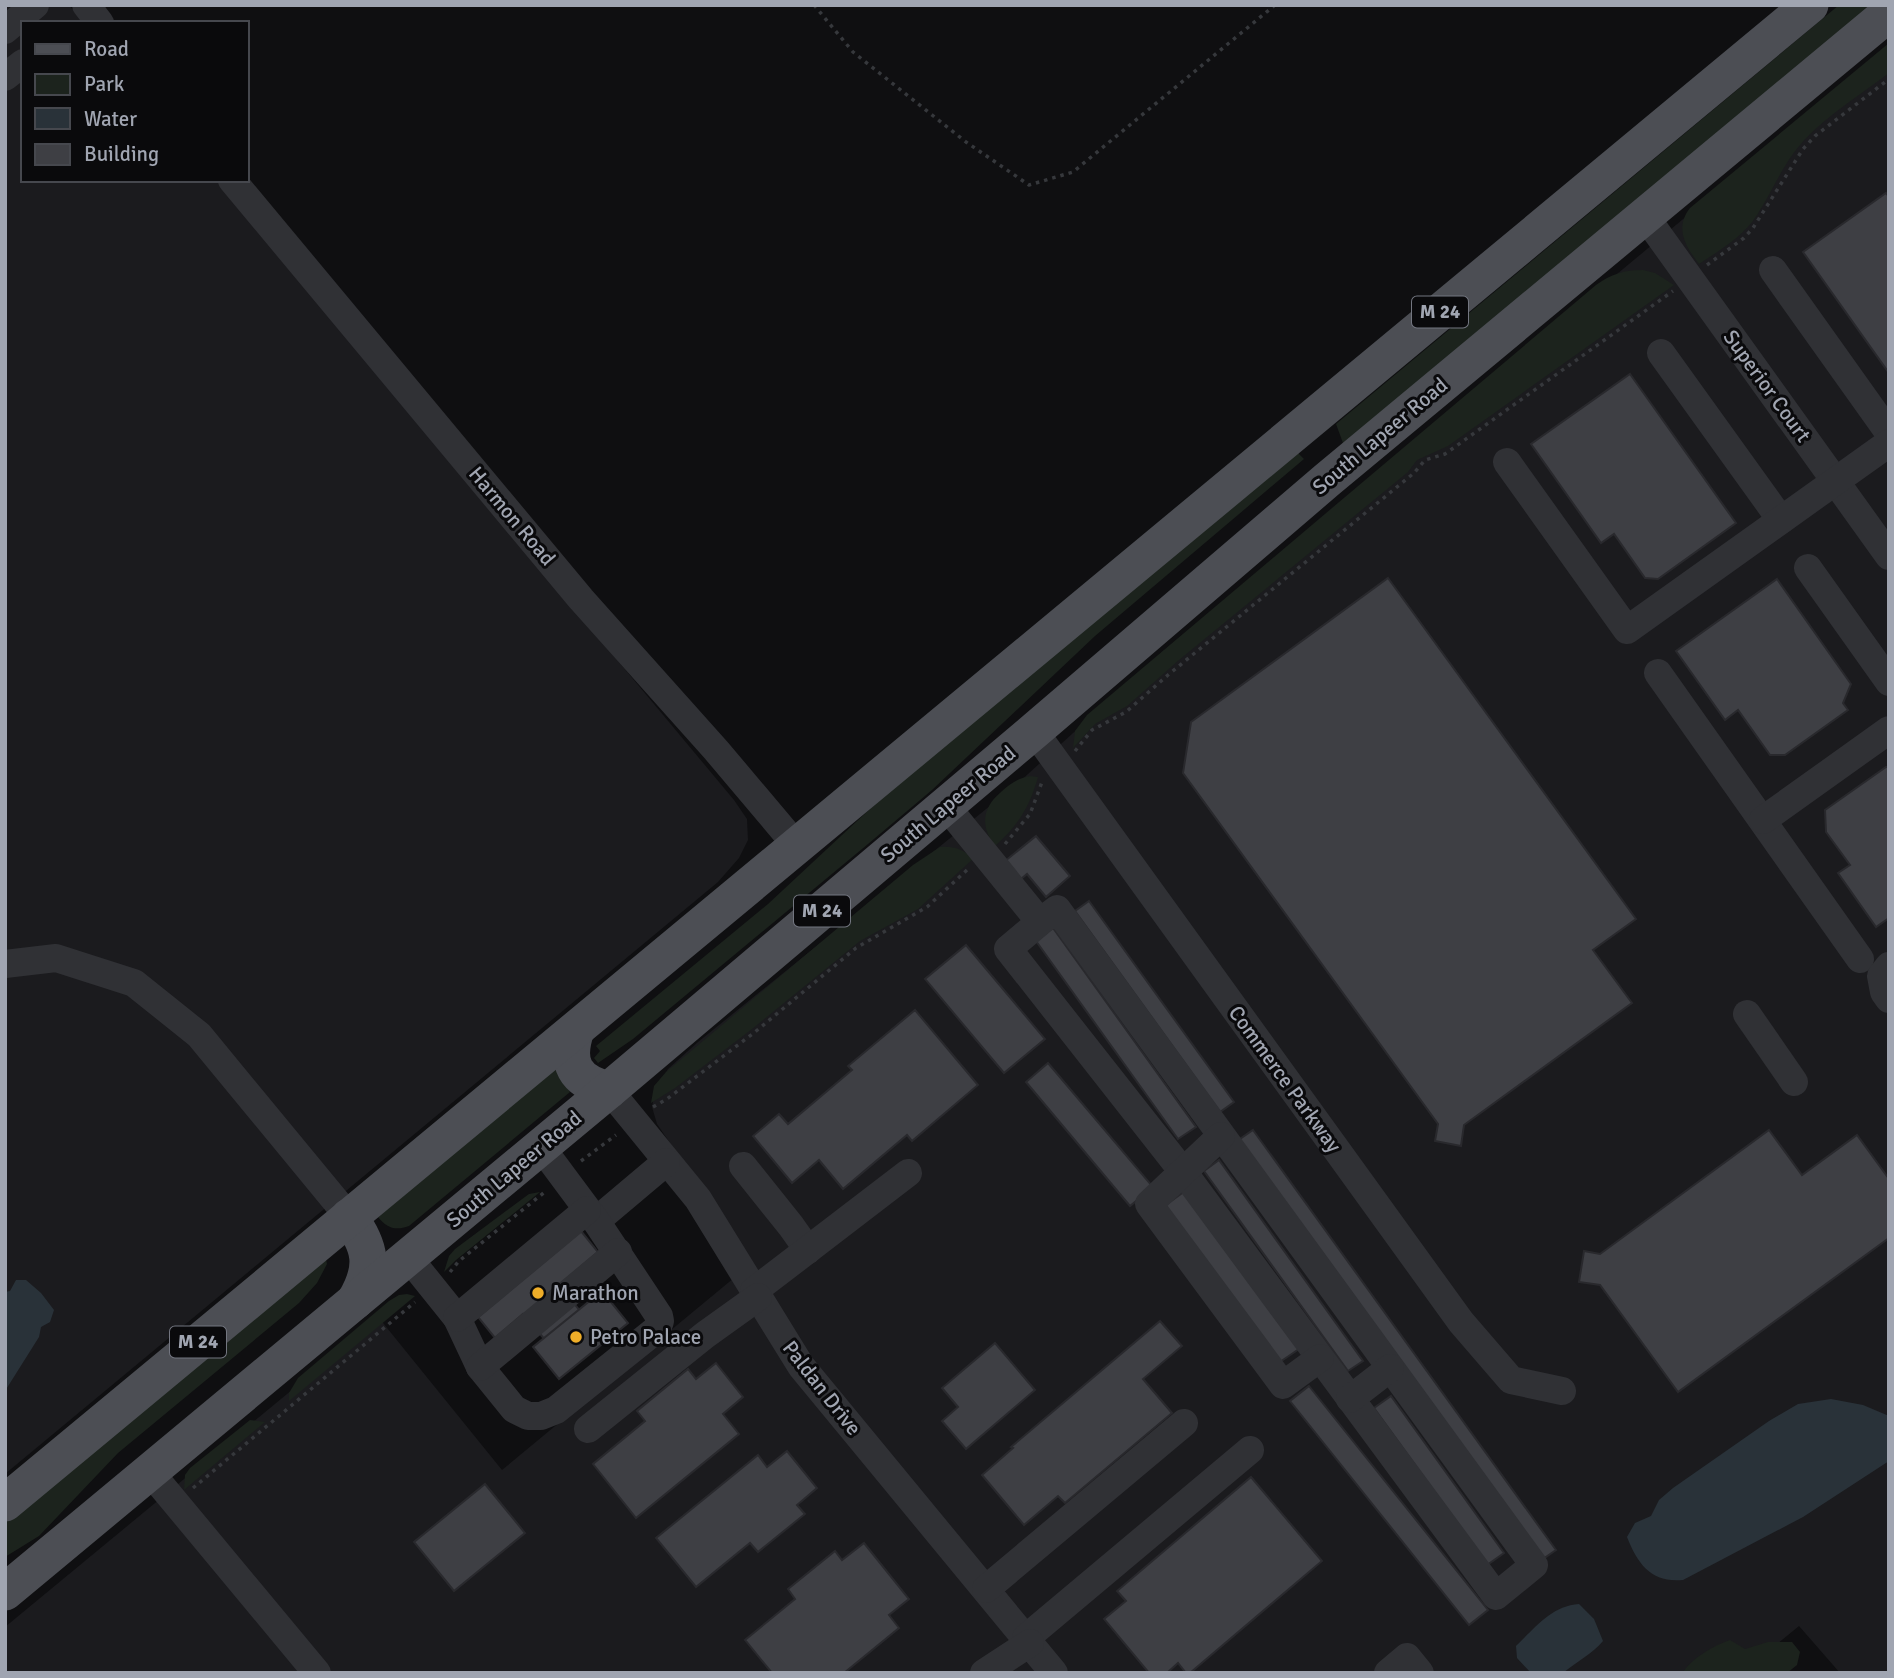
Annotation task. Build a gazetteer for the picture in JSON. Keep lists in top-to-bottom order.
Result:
{
  "streets": {
    "main road": ["M 24", "South Lapeer Road"],
    "street": [
      "Superior Court",
      "Harmon Road",
      "Commerce Parkway",
      "Paldan Drive"
    ]
  },
  "crossings": [
    ["M 24", "Harmon Road"],
    ["Superior Court", "South Lapeer Road"],
    ["South Lapeer Road", "Commerce Parkway"],
    ["South Lapeer Road", "Paldan Drive"]
  ],
  "places": ["Marathon", "Petro Palace"],
  "legend": [
    "Road",
    "Park",
    "Water",
    "Building"
  ]
}
